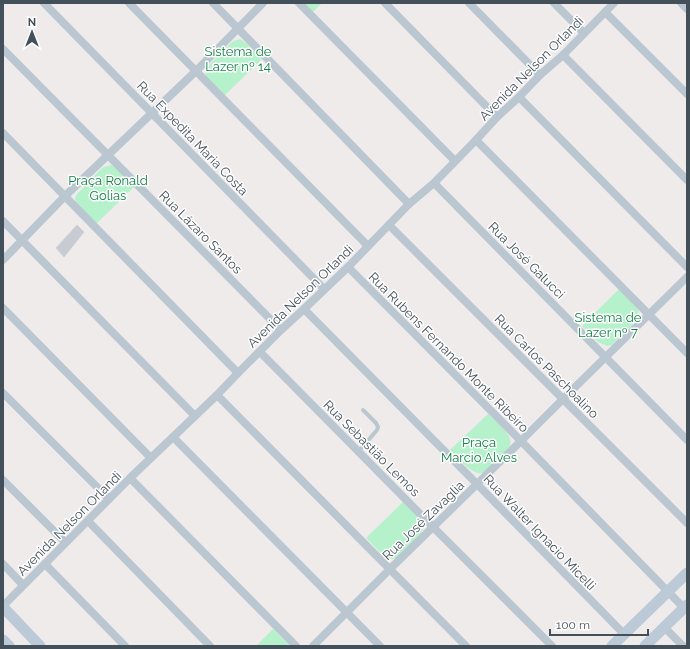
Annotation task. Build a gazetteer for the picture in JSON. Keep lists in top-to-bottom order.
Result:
{
  "streets": {
    "street": [
      "Avenida Nelson Orlandi",
      "Rua Expedita Maria Costa",
      "Rua Lázaro Santos",
      "Rua José Galucci",
      "Rua Rubens Fernando Monte Ribeiro",
      "Rua Carlos Paschoalino",
      "Rua Sebastião Lemos",
      "Rua José Zavaglia",
      "Rua Walter Ignacio Micelli"
    ]
  },
  "crossings": [
    ["Avenida Nelson Orlandi", "Rua Expedita Maria Costa"],
    ["Avenida Nelson Orlandi", "Rua Lázaro Santos"],
    ["Avenida Nelson Orlandi", "Rua José Galucci"],
    ["Avenida Nelson Orlandi", "Rua Rubens Fernando Monte Ribeiro"],
    ["Avenida Nelson Orlandi", "Rua Carlos Paschoalino"],
    ["Avenida Nelson Orlandi", "Rua Sebastião Lemos"],
    ["Avenida Nelson Orlandi", "Rua Walter Ignacio Micelli"],
    ["Rua José Galucci", "Rua José Zavaglia"],
    ["Rua Rubens Fernando Monte Ribeiro", "Rua José Zavaglia"],
    ["Rua Carlos Paschoalino", "Rua José Zavaglia"],
    ["Rua Sebastião Lemos", "Rua José Zavaglia"],
    ["Rua José Zavaglia", "Rua Walter Ignacio Micelli"]
  ],
  "parks": [
    "Sistema de Lazer nº 14",
    "Praça Ronald Golias",
    "Sistema de Lazer nº 7",
    "Praça Marcio Alves"
  ],
  "scale_bar": "100 m",
  "north": "top"
}
